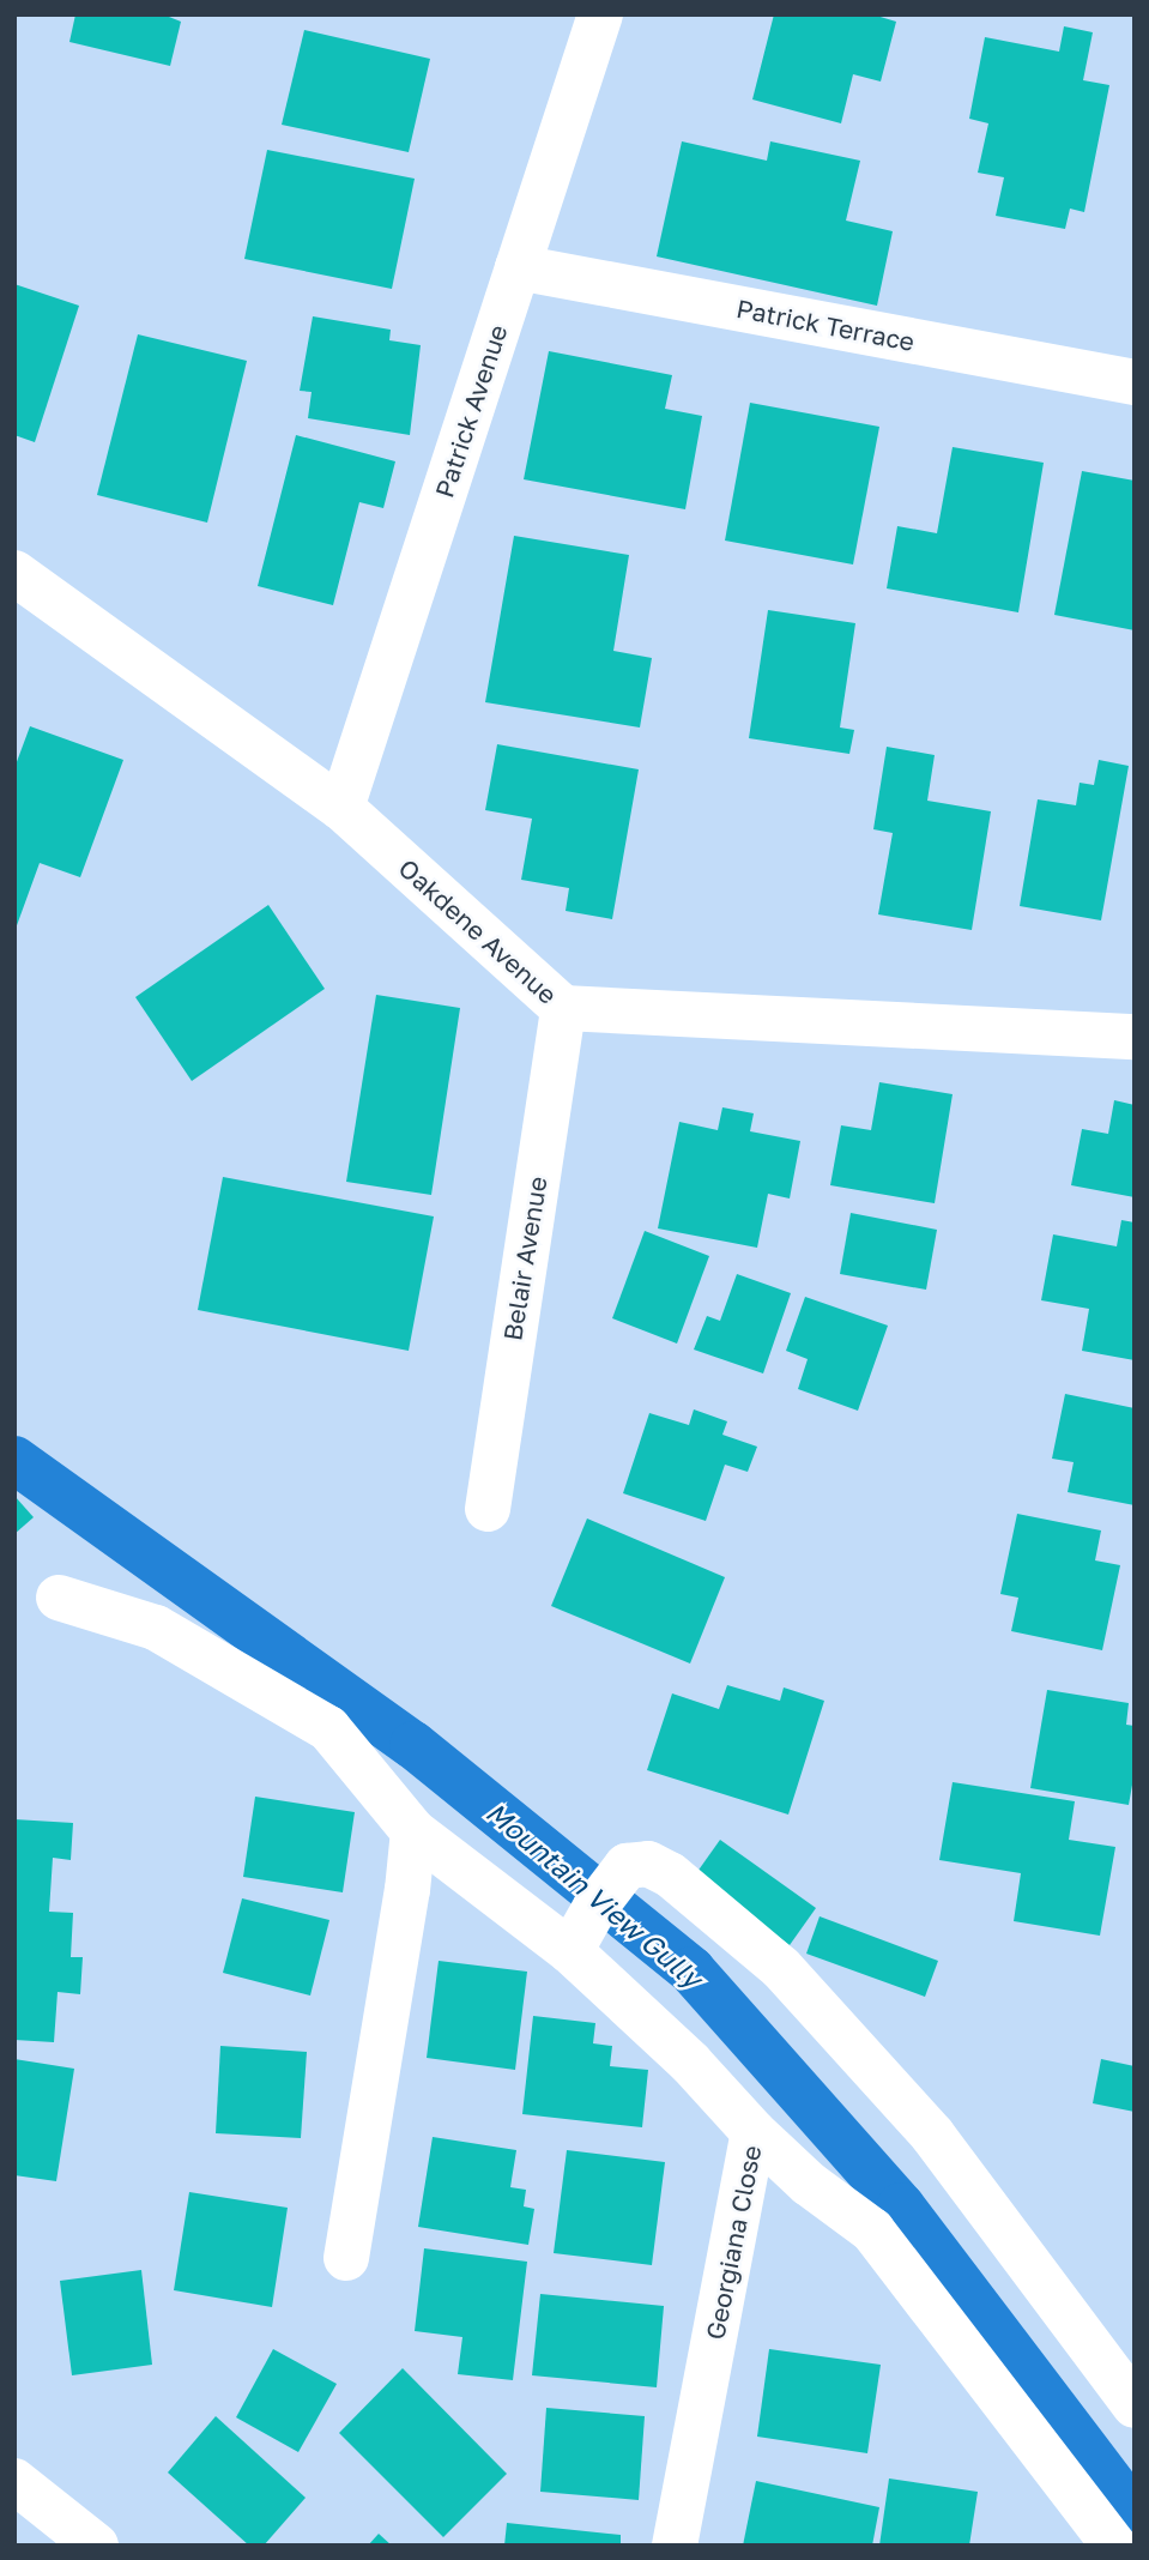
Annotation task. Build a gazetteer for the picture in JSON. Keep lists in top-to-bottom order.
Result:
{
  "streets": {
    "street": [
      "Patrick Terrace",
      "Patrick Avenue",
      "Oakdene Avenue",
      "Belair Avenue",
      "Georgiana Close"
    ]
  },
  "crossings": [
    ["Patrick Terrace", "Patrick Avenue"],
    ["Patrick Avenue", "Oakdene Avenue"],
    ["Oakdene Avenue", "Belair Avenue"]
  ],
  "water": ["Mountain View Gully"]
}
